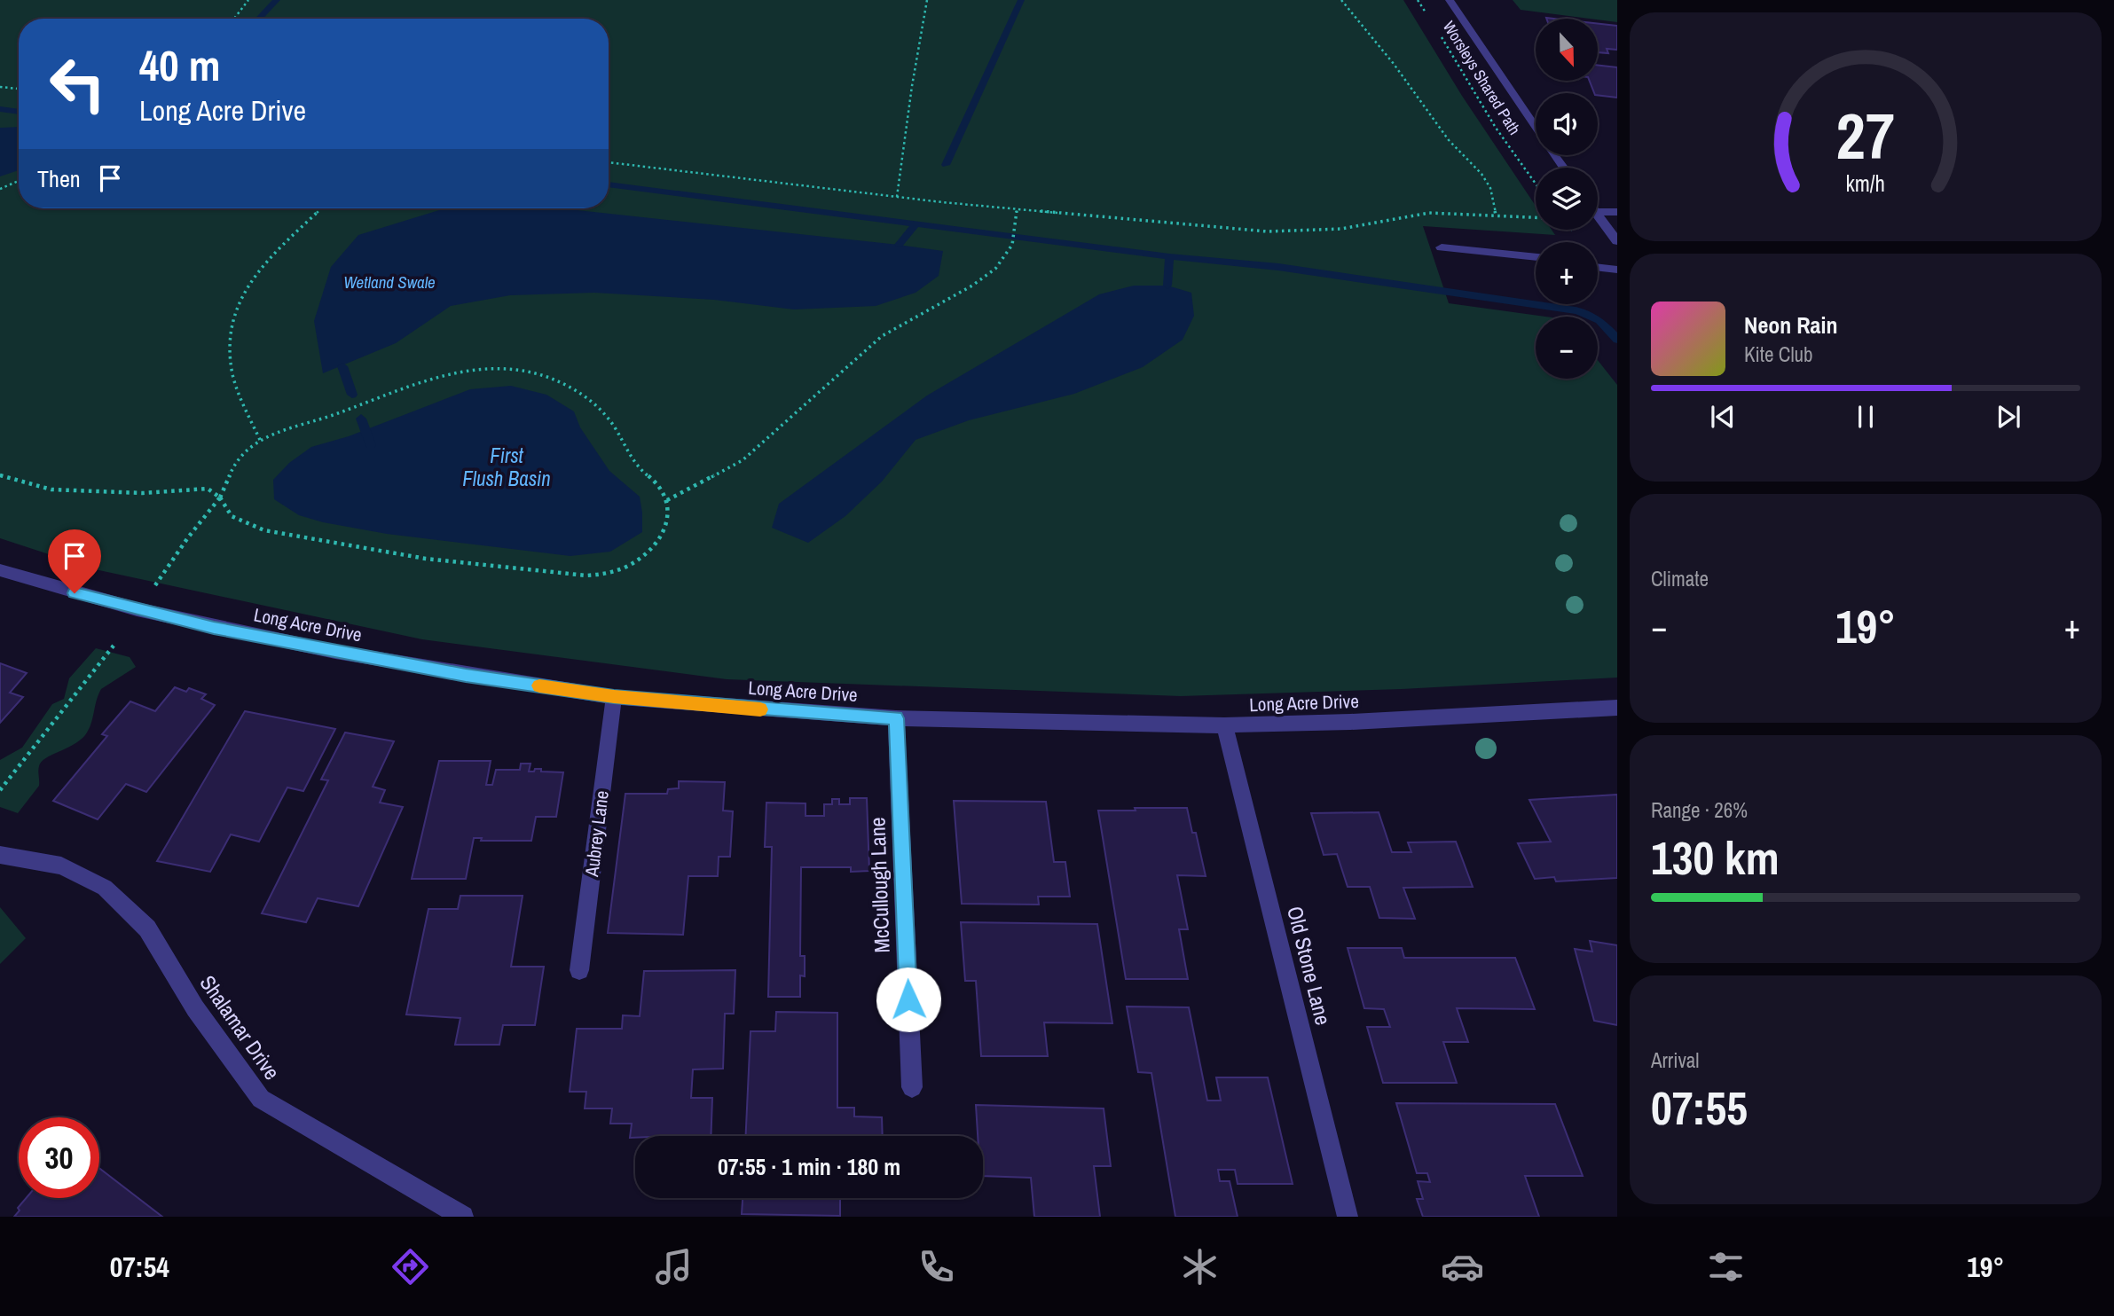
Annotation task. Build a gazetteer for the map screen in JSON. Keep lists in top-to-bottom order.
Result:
{
  "streets": {
    "street": [
      "Long Acre Drive",
      "Aubrey Lane",
      "McCullough Lane",
      "Old Stone Lane",
      "Shalamar Drive"
    ],
    "path": ["Worsleys Shared Path"]
  },
  "crossings": [
    ["Long Acre Drive", "Aubrey Lane"],
    ["Long Acre Drive", "McCullough Lane"],
    ["Long Acre Drive", "Old Stone Lane"]
  ],
  "water": ["Wetland Swale", "First Flush Basin"],
  "north": "bottom",
  "page": {
    "map_buttons": ["+", "−"],
    "turn": ["40 m", "Long Acre Drive"],
    "then": "Then",
    "song": ["Neon Rain", "Kite Club"],
    "tile": [
      "Climate",
      ["Range · 26%", "130 km"],
      ["Arrival", "07:55"]
    ],
    "heat": ["−", "19°", "+"],
    "limit": "30",
    "trip": "07:55 · 1 min · 180 m",
    "tabs": ["07:54", "19°"],
    "gauge": ["27", "km/h"]
  }
}
